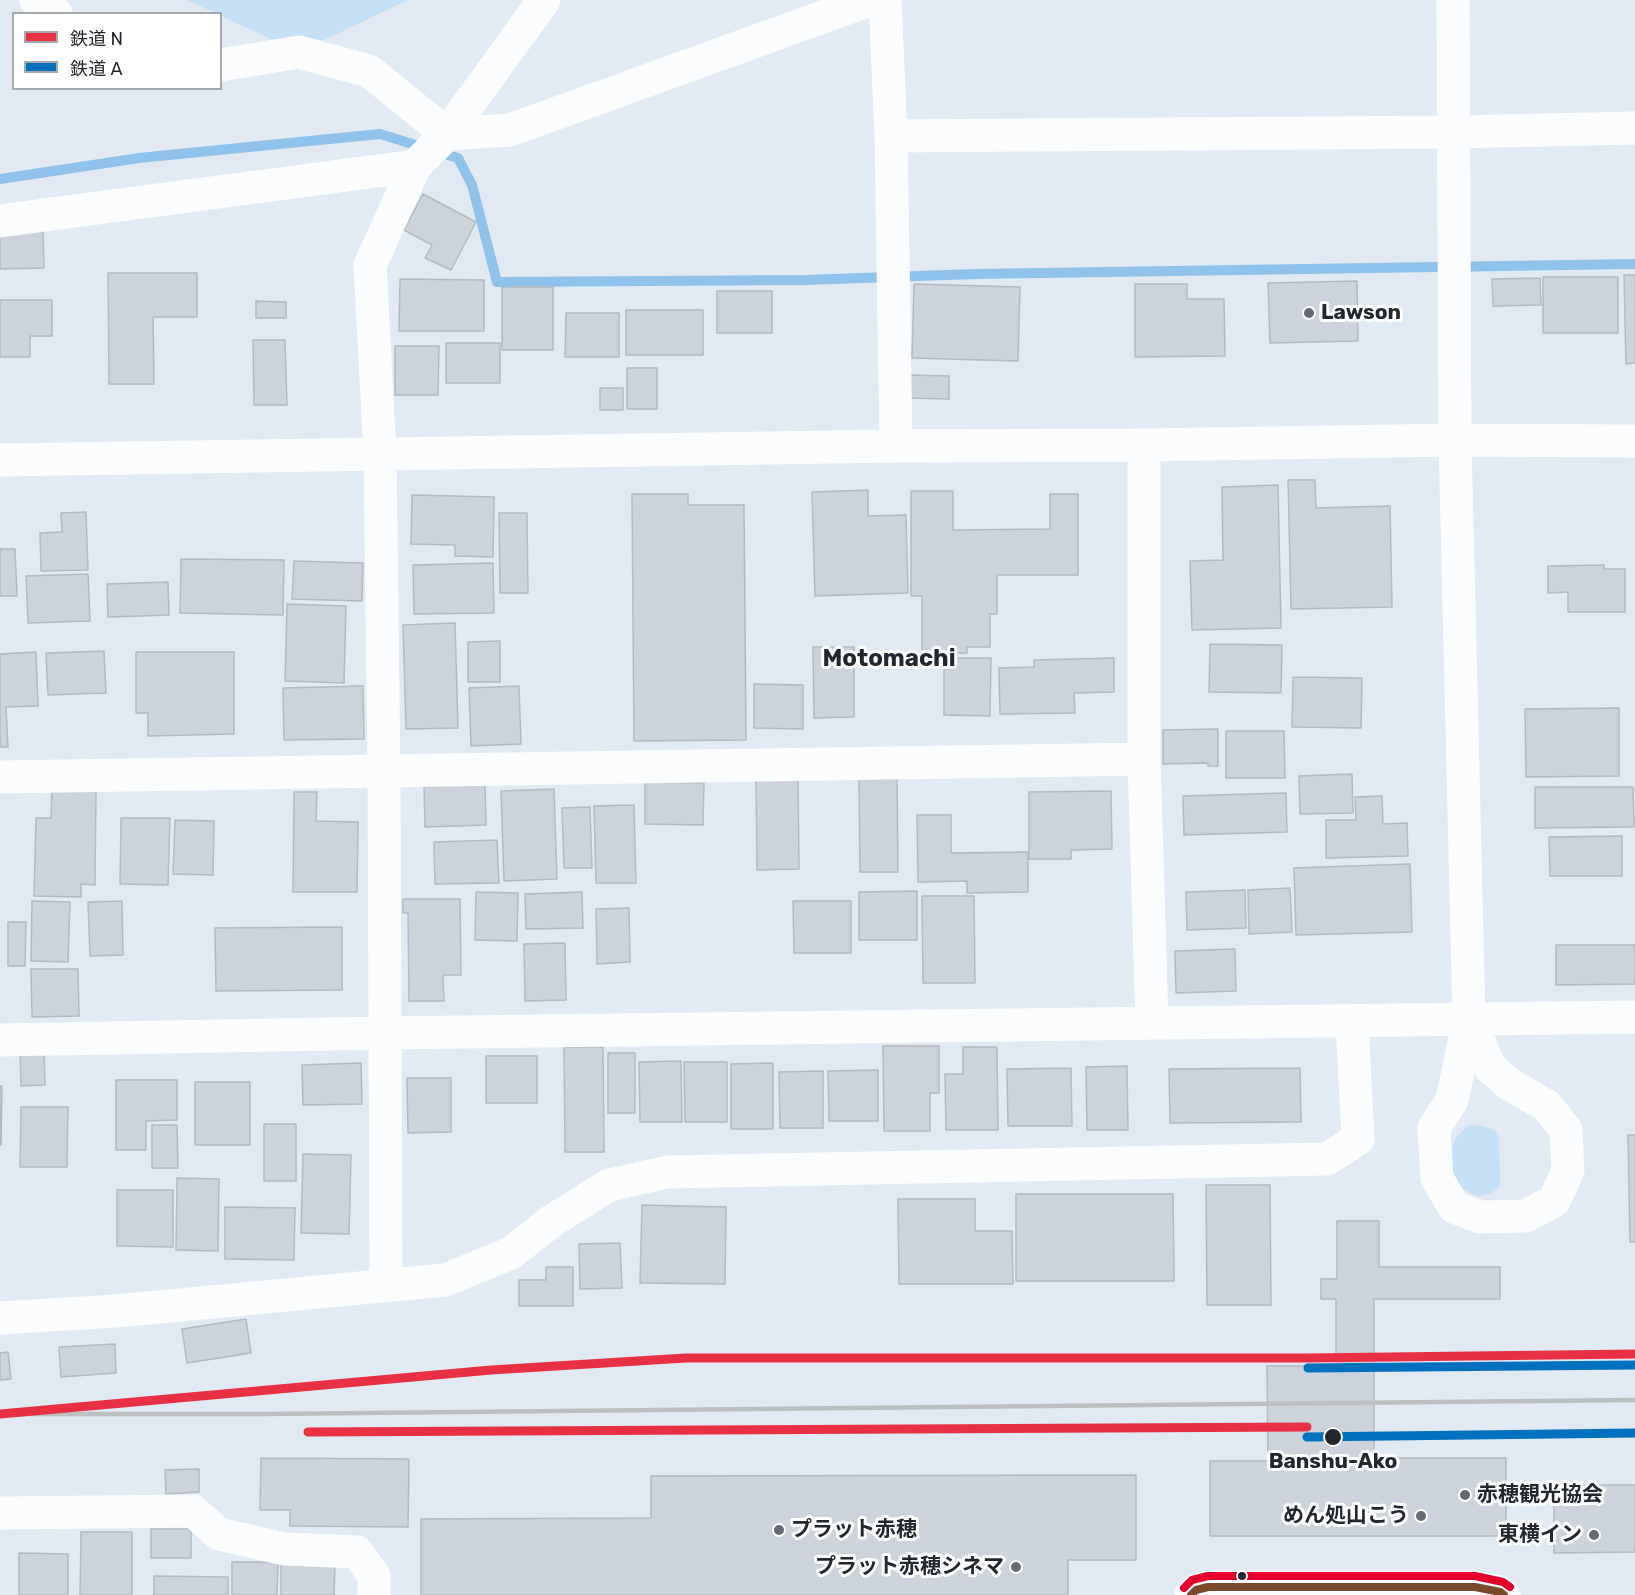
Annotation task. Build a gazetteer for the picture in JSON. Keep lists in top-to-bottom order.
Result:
{
  "districts": ["Motomachi"],
  "places": [
    "Lawson",
    "Banshu-Ako",
    "赤穂観光協会",
    "めん処山こう",
    "プラット赤穂",
    "東横イン",
    "プラット赤穂シネマ"
  ],
  "lines": ["rail line N", "rail line A"],
  "legend": ["鉄道 N", "鉄道 A"]
}
